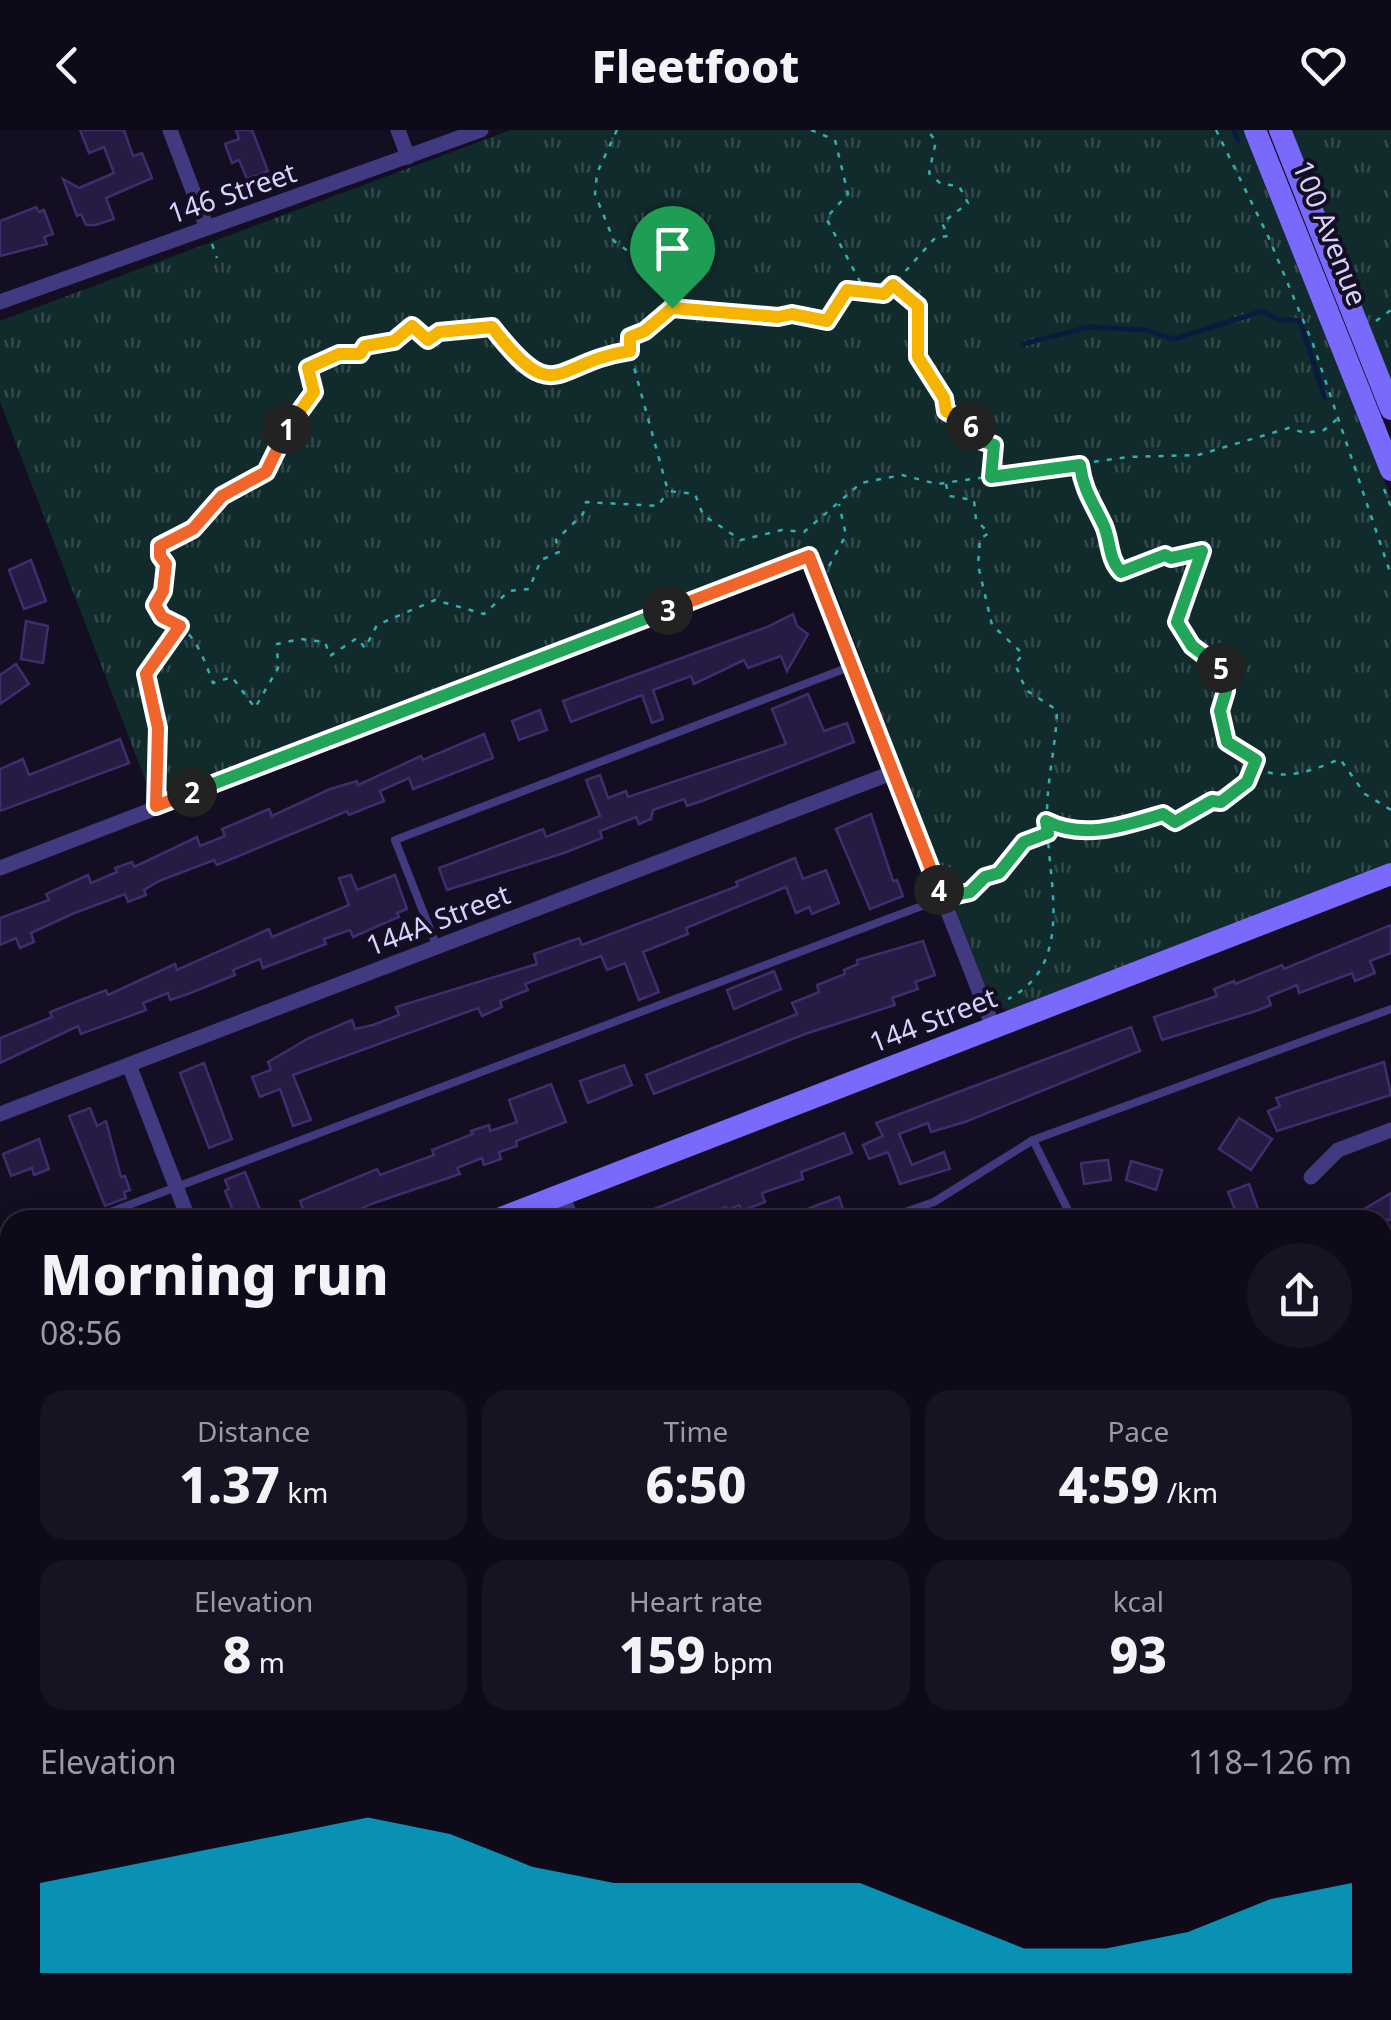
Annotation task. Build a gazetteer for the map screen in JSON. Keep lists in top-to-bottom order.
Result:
{
  "streets": {
    "main road": ["100 Avenue", "144 Street"],
    "street": ["146 Street", "144A Street"]
  },
  "page": {
    "header": "Fleetfoot",
    "pins": [
      "6",
      "1",
      "3",
      "5",
      "2",
      "4"
    ],
    "heading": ["Morning run", "08:56"],
    "stats": [
      ["Distance", "1.37 km"],
      ["Time", "6:50"],
      ["Pace", "4:59 /km"],
      ["Elevation", "8 m"],
      ["Heart rate", "159 bpm"],
      ["kcal", "93"]
    ],
    "chart": ["Elevation", "118–126 m"]
  }
}
